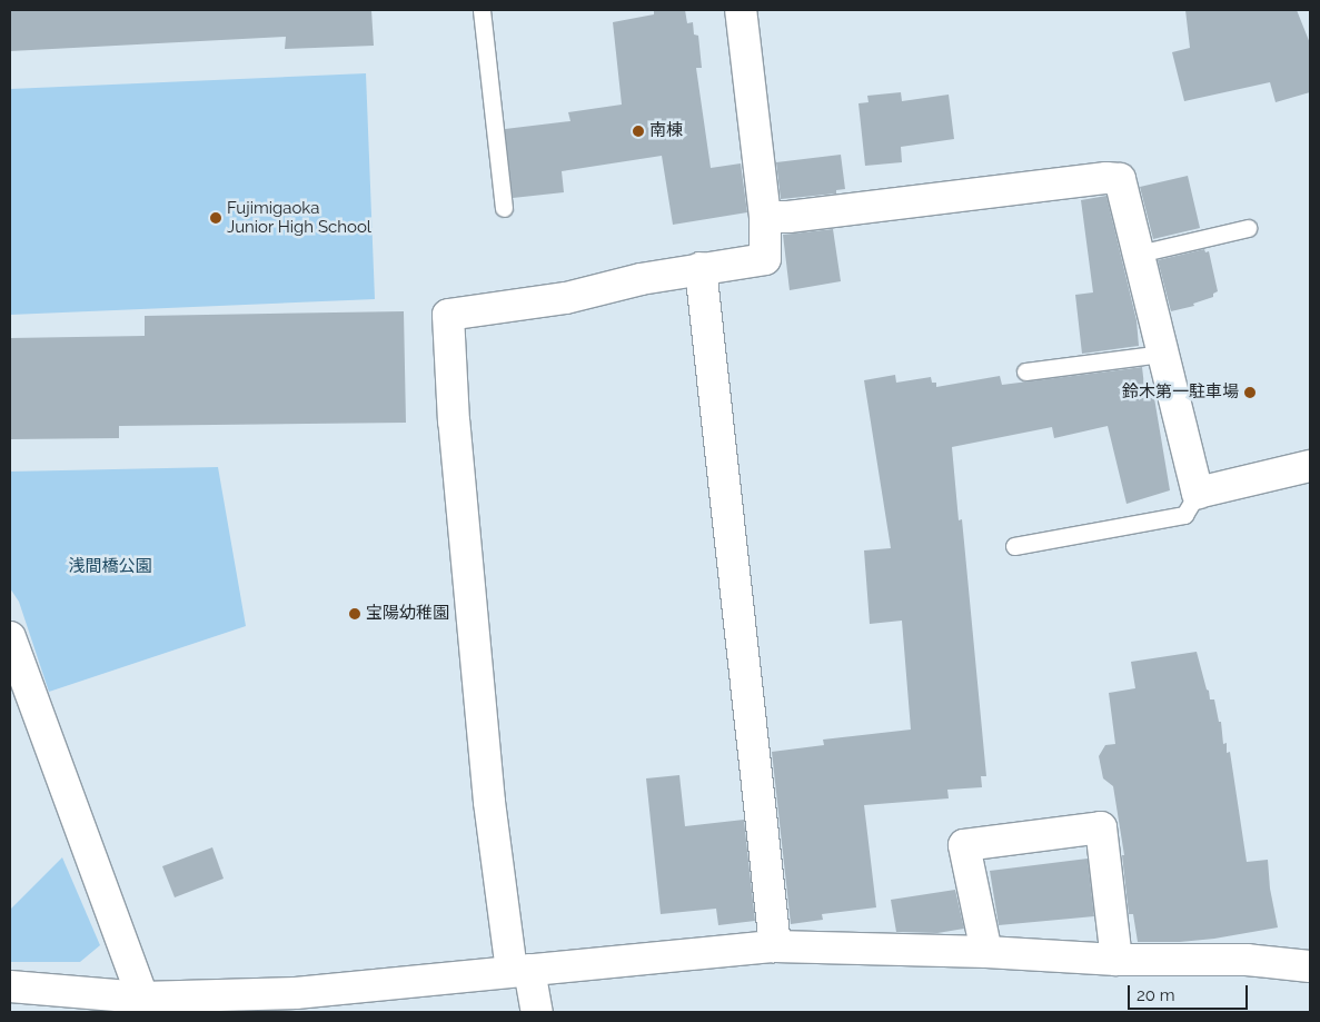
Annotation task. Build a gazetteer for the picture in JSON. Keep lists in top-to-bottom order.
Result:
{
  "parks": ["浅間橋公園"],
  "places": [
    "南棟",
    "Fujimigaoka Junior High School",
    "鈴木第一駐車場",
    "宝陽幼稚園"
  ],
  "scale_bar": "20 m"
}
